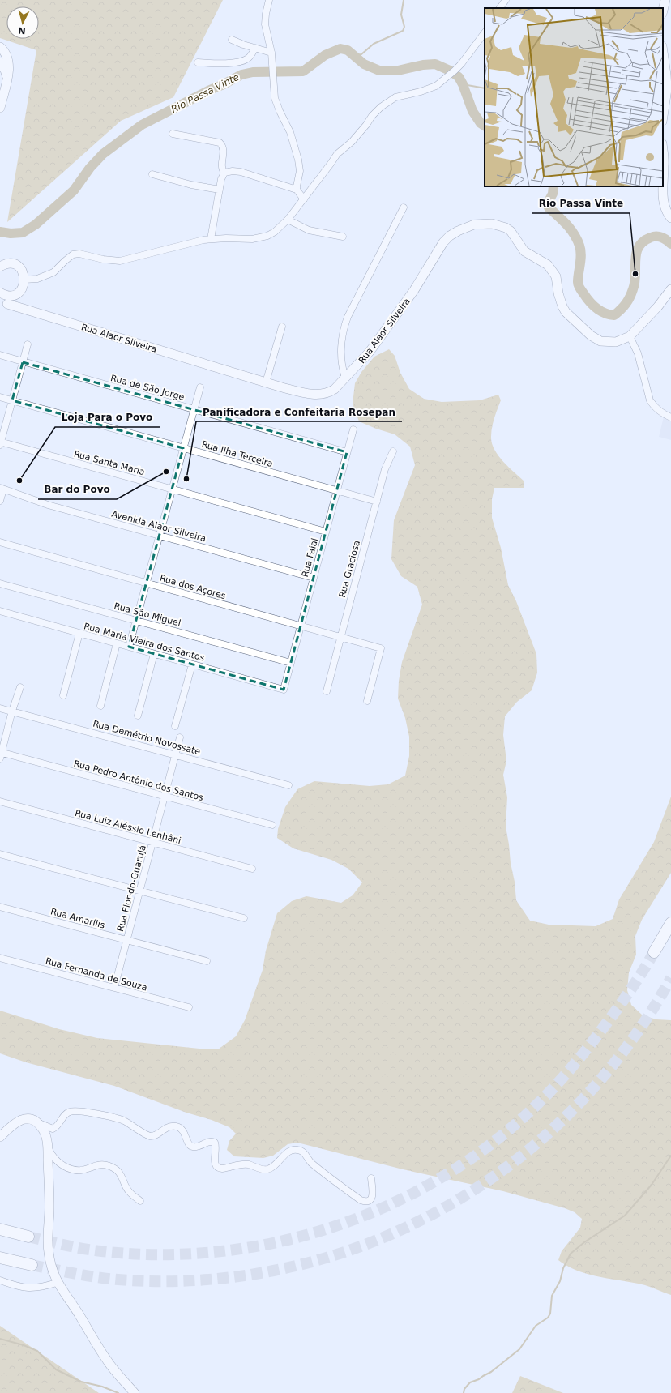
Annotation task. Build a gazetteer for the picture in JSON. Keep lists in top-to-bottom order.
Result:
{
  "streets": {
    "street": [
      "Rua Alaor Silveira",
      "Rua de São Jorge",
      "Rua Ilha Terceira",
      "Rua Santa Maria",
      "Avenida Alaor Silveira",
      "Rua Faial",
      "Rua Graciosa",
      "Rua dos Açores",
      "Rua São Miguel",
      "Rua Maria Vieira dos Santos",
      "Rua Demétrio Novossate",
      "Rua Pedro Antônio dos Santos",
      "Rua Luiz Aléssio Lenhâni",
      "Rua Flor-do-Guarujá",
      "Rua Amarílis",
      "Rua Fernanda de Souza"
    ]
  },
  "crossings": [
    ["Rua de São Jorge", "Rua Faial"],
    ["Rua Ilha Terceira", "Rua Faial"],
    ["Rua Ilha Terceira", "Rua Graciosa"],
    ["Rua Santa Maria", "Rua Faial"],
    ["Avenida Alaor Silveira", "Rua Faial"],
    ["Rua Faial", "Rua dos Açores"],
    ["Rua Faial", "Rua São Miguel"],
    ["Rua Faial", "Rua Maria Vieira dos Santos"],
    ["Rua Graciosa", "Rua dos Açores"],
    ["Rua Demétrio Novossate", "Rua Flor-do-Guarujá"],
    ["Rua Pedro Antônio dos Santos", "Rua Flor-do-Guarujá"],
    ["Rua Luiz Aléssio Lenhâni", "Rua Flor-do-Guarujá"],
    ["Rua Flor-do-Guarujá", "Rua Amarílis"],
    ["Rua Flor-do-Guarujá", "Rua Fernanda de Souza"]
  ],
  "water": ["Rio Passa Vinte"],
  "places": [
    "Rio Passa Vinte",
    "Bar do Povo",
    "Panificadora e Confeitaria Rosepan",
    "Loja Para o Povo"
  ],
  "north": "bottom"
}
